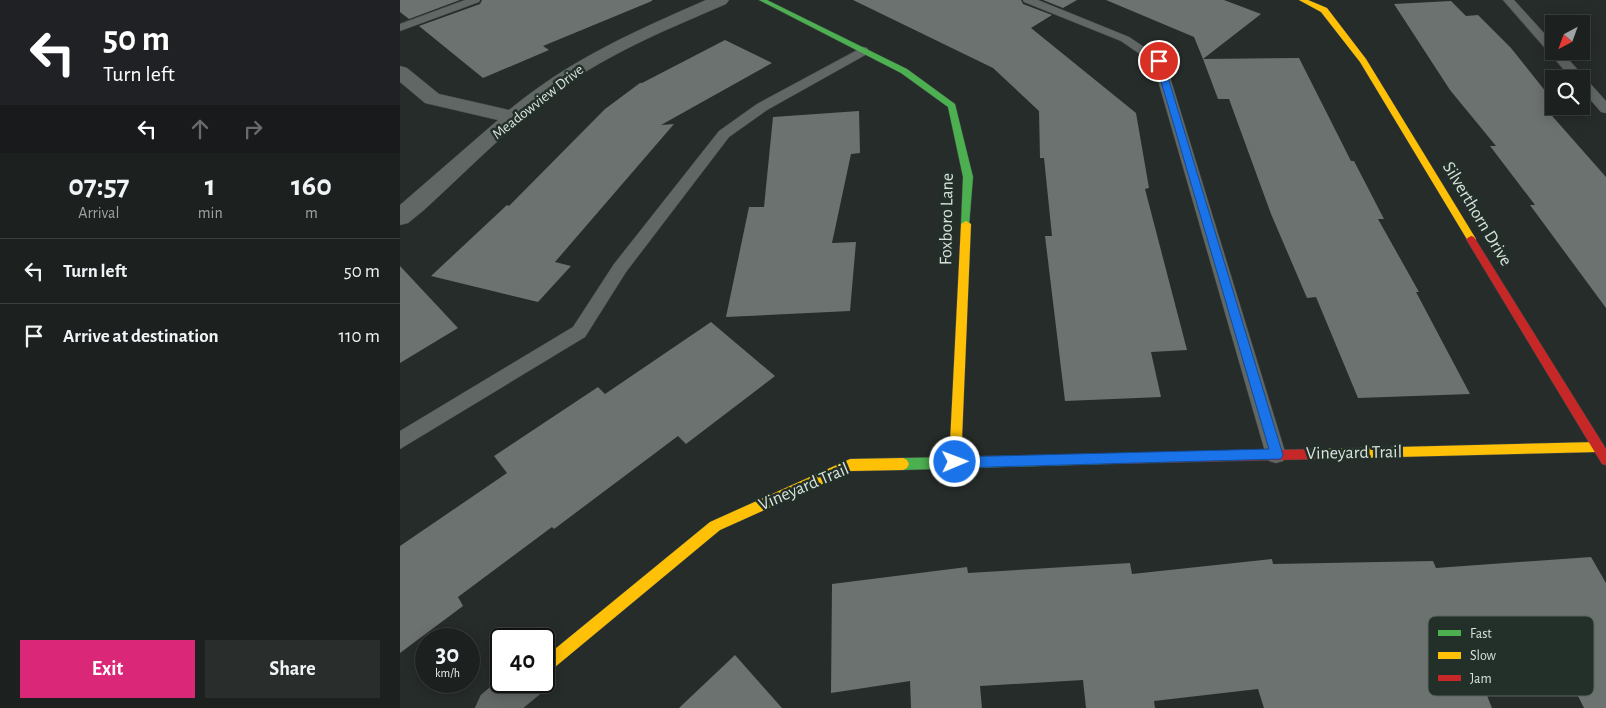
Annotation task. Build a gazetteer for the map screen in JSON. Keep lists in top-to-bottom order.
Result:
{
  "streets": {
    "street": [
      "Meadowview Drive",
      "Silverthorn Drive",
      "Foxboro Lane",
      "Vineyard Trail"
    ]
  },
  "crossings": [
    ["Silverthorn Drive", "Vineyard Trail"],
    ["Foxboro Lane", "Vineyard Trail"]
  ],
  "legend": ["Fast", "Slow", "Jam"],
  "north": "bottom left",
  "page": {
    "turn": ["50 m", "Turn left"],
    "eta": [
      "07:57",
      "Arrival",
      "1",
      "min",
      "160",
      "m"
    ],
    "list": [
      {
        "name": "Turn left",
        "value": "50 m"
      },
      {
        "name": "Arrive at destination",
        "value": "110 m"
      }
    ],
    "speed": "30 km/h",
    "limit": "40",
    "buttons": ["Exit", "Share"]
  }
}
